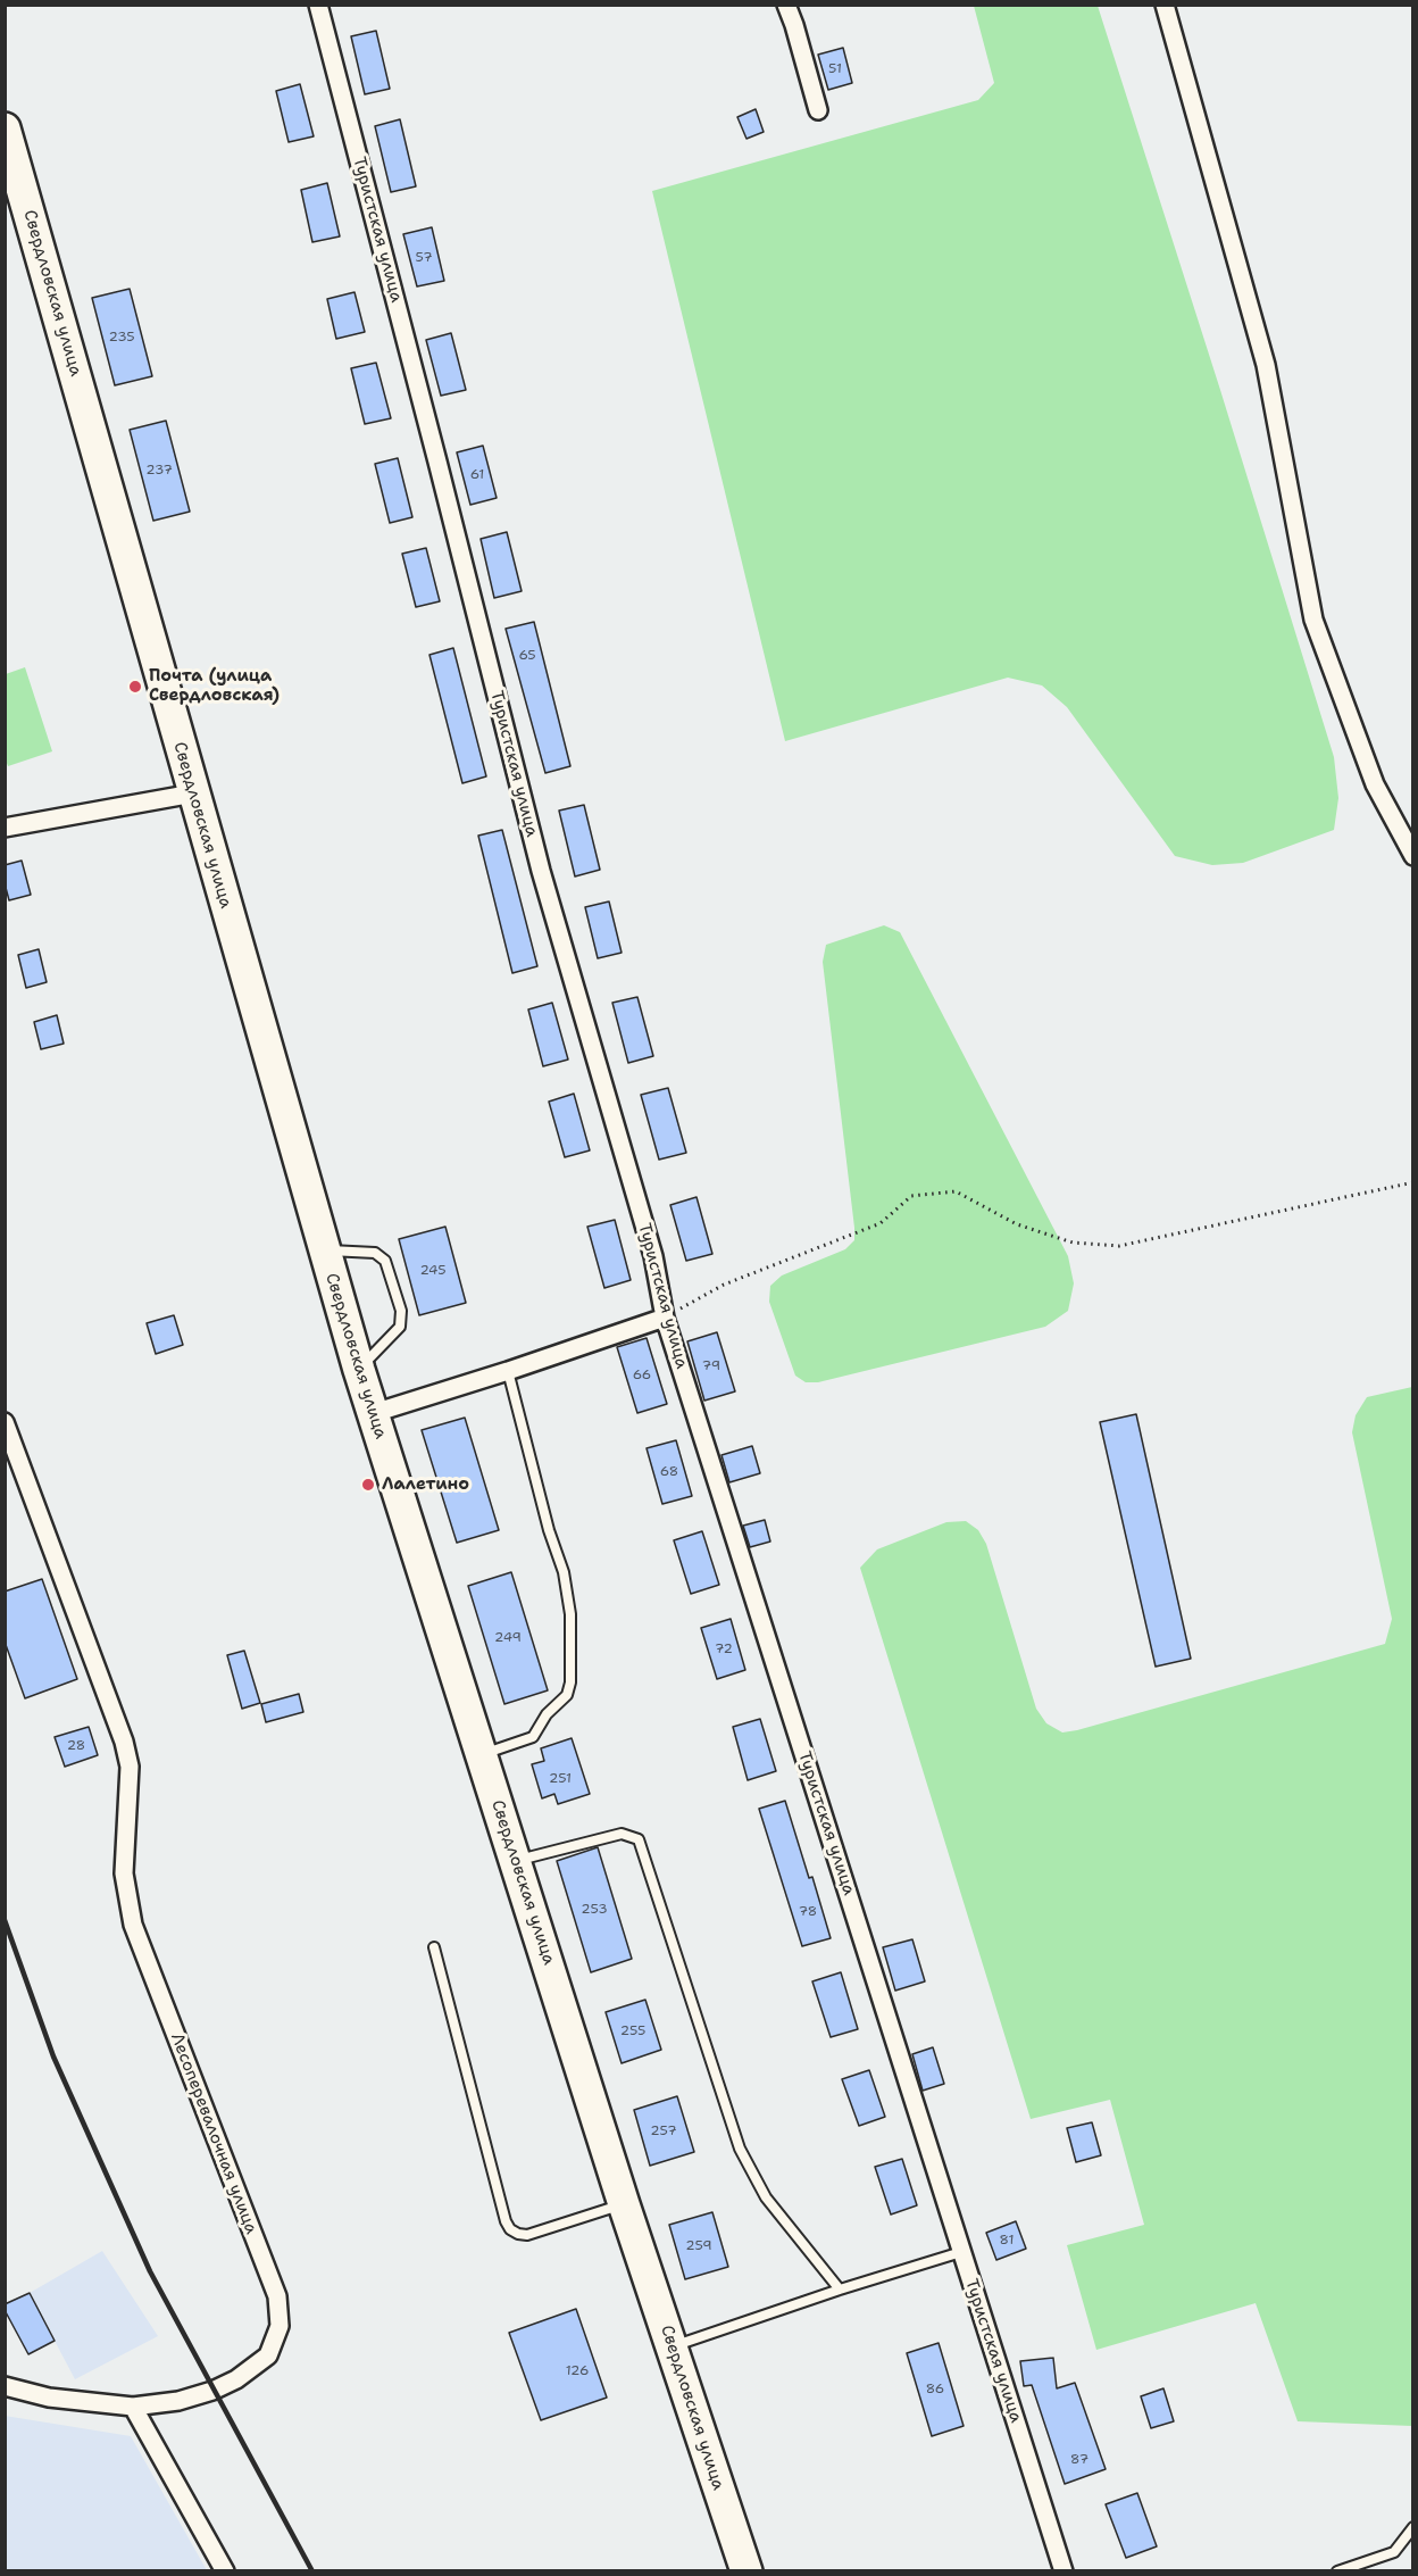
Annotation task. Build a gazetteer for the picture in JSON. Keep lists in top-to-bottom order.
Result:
{
  "streets": {
    "highway": ["Свердловская улица"],
    "street": ["Туристская улица", "Лесоперевалочная улица"]
  },
  "places": ["Почта (улица Свердловская)", "Лалетино"],
  "house_numbers": [
    "51",
    "57",
    "235",
    "237",
    "61",
    "65",
    "245",
    "79",
    "66",
    "68",
    "249",
    "72",
    "28",
    "251",
    "253",
    "78",
    "255",
    "257",
    "81",
    "259",
    "126",
    "86",
    "87"
  ]
}
